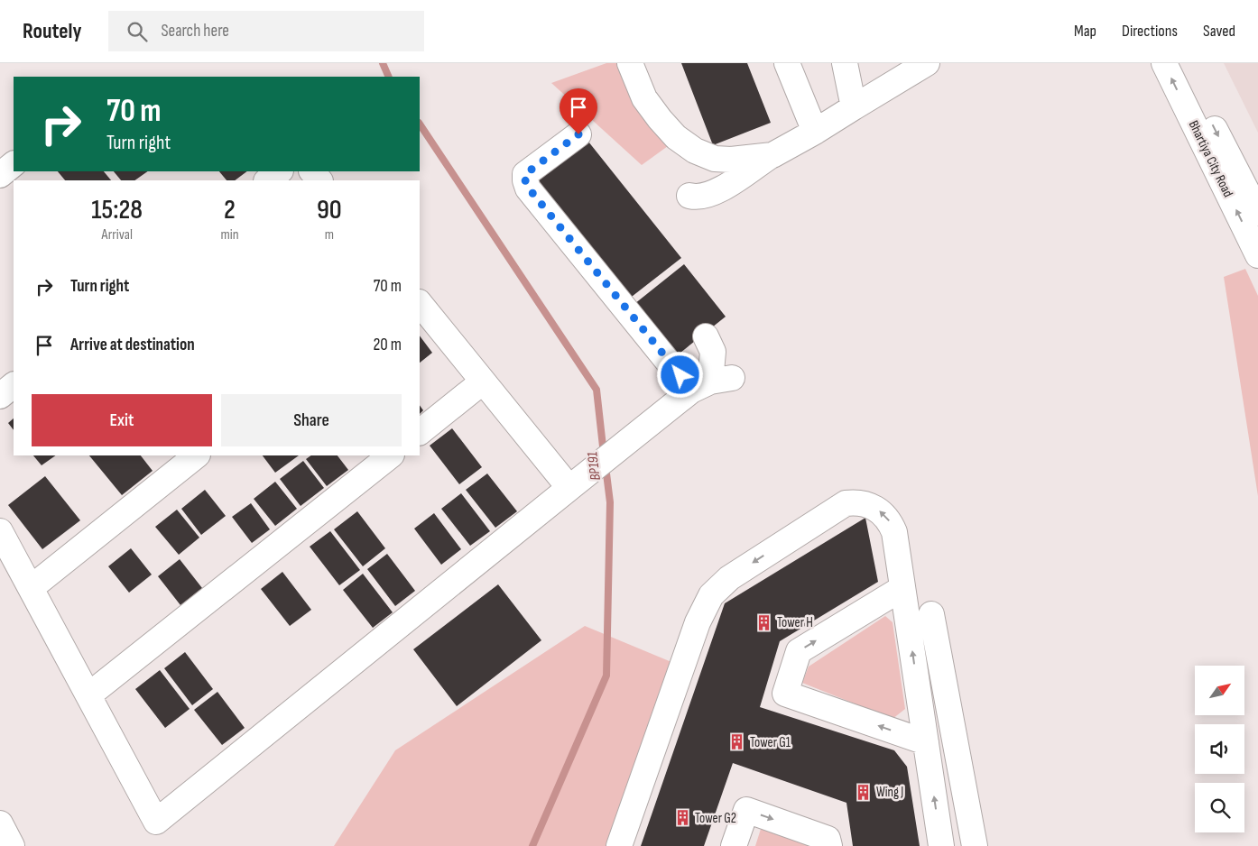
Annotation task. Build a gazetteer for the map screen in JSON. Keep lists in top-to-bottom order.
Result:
{
  "streets": {
    "street": ["Bhartiya City Road"]
  },
  "water": ["BP191"],
  "places": {
    "building": [
      "Tower H",
      "Tower G1",
      "Wing J",
      "Tower G2"
    ]
  },
  "north": "top right",
  "page": {
    "header": "Routely",
    "search": "Search here",
    "nav": ["Map", "Directions", "Saved"],
    "turn": ["70 m", "Turn right"],
    "eta": [
      "15:28",
      "Arrival",
      "2",
      "min",
      "90",
      "m"
    ],
    "list": [
      {
        "name": "Turn right",
        "value": "70 m"
      },
      {
        "name": "Arrive at destination",
        "value": "20 m"
      }
    ],
    "buttons": ["Exit", "Share"]
  }
}
